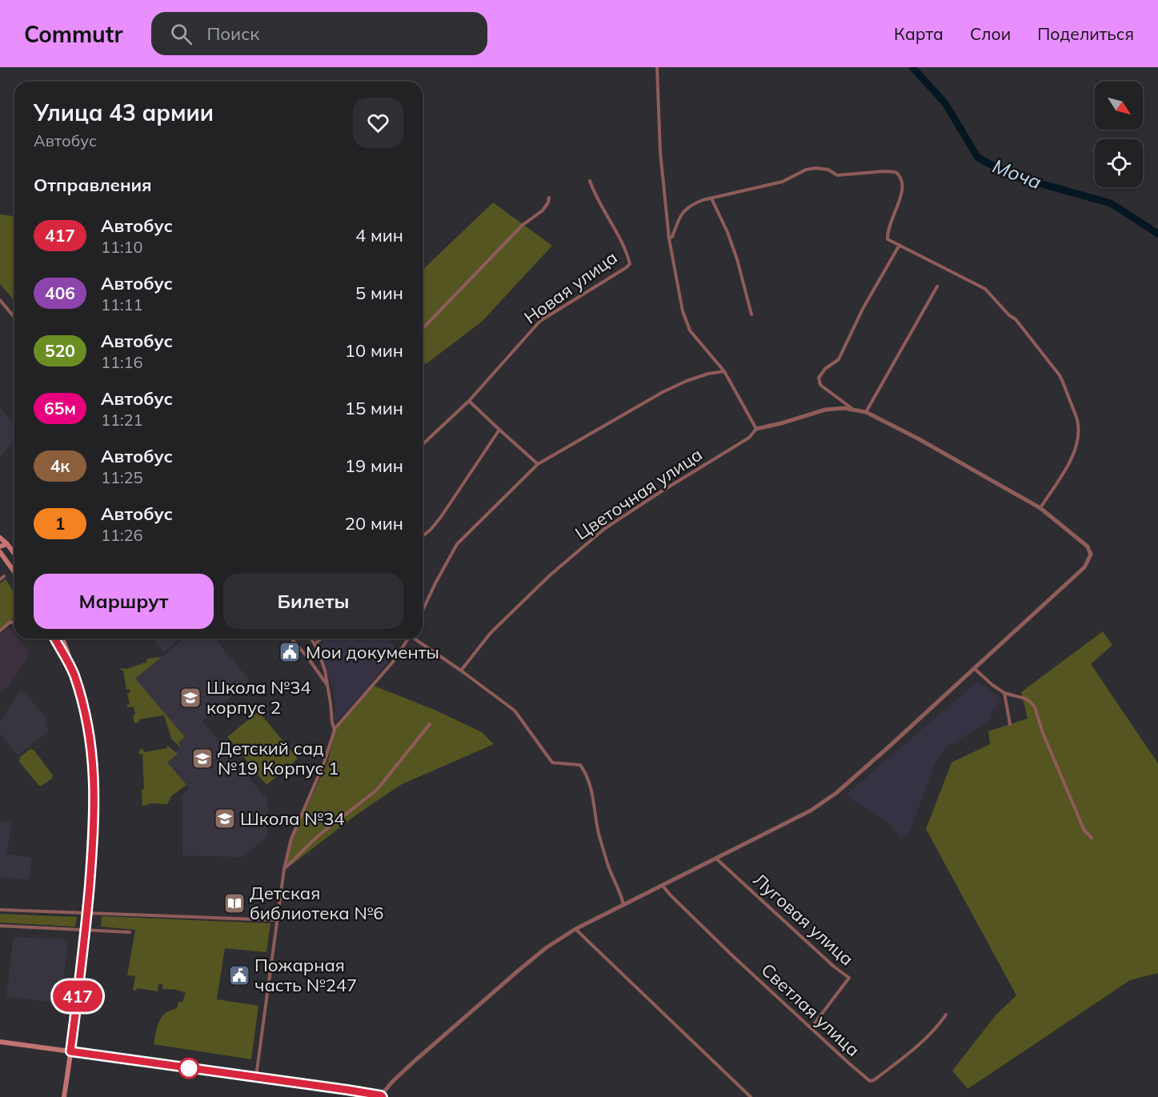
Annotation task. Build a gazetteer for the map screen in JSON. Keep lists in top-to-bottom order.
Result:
{
  "streets": {
    "street": [
      "Новая улица",
      "Цветочная улица",
      "Луговая улица",
      "Светлая улица"
    ]
  },
  "crossings": [
    ["Луговая улица", "Светлая улица"]
  ],
  "water": ["Моча"],
  "places": {
    "public building": ["Мои документы", "Пожарная часть №247"],
    "school or university": ["Школа №34 корпус 2", "Детский сад №19 Корпус 1", "Школа №34"],
    "library": ["Детская библиотека №6"]
  },
  "lines": ["bus line 417"],
  "north": "bottom right",
  "page": {
    "header": "Commutr",
    "search": "Поиск",
    "nav": ["Карта", "Слои", "Поделиться"],
    "on_map": "417",
    "heading": [
      ["Улица 43 армии", "Автобус"],
      "Отправления"
    ],
    "list": [
      {
        "mark": "417",
        "name": "Автобус",
        "note": "11:10",
        "value": "4 мин"
      },
      {
        "mark": "406",
        "name": "Автобус",
        "note": "11:11",
        "value": "5 мин"
      },
      {
        "mark": "520",
        "name": "Автобус",
        "note": "11:16",
        "value": "10 мин"
      },
      {
        "mark": "65м",
        "name": "Автобус",
        "note": "11:21",
        "value": "15 мин"
      },
      {
        "mark": "4к",
        "name": "Автобус",
        "note": "11:25",
        "value": "19 мин"
      },
      {
        "mark": "1",
        "name": "Автобус",
        "note": "11:26",
        "value": "20 мин"
      }
    ],
    "buttons": ["Маршрут", "Билеты"]
  }
}
